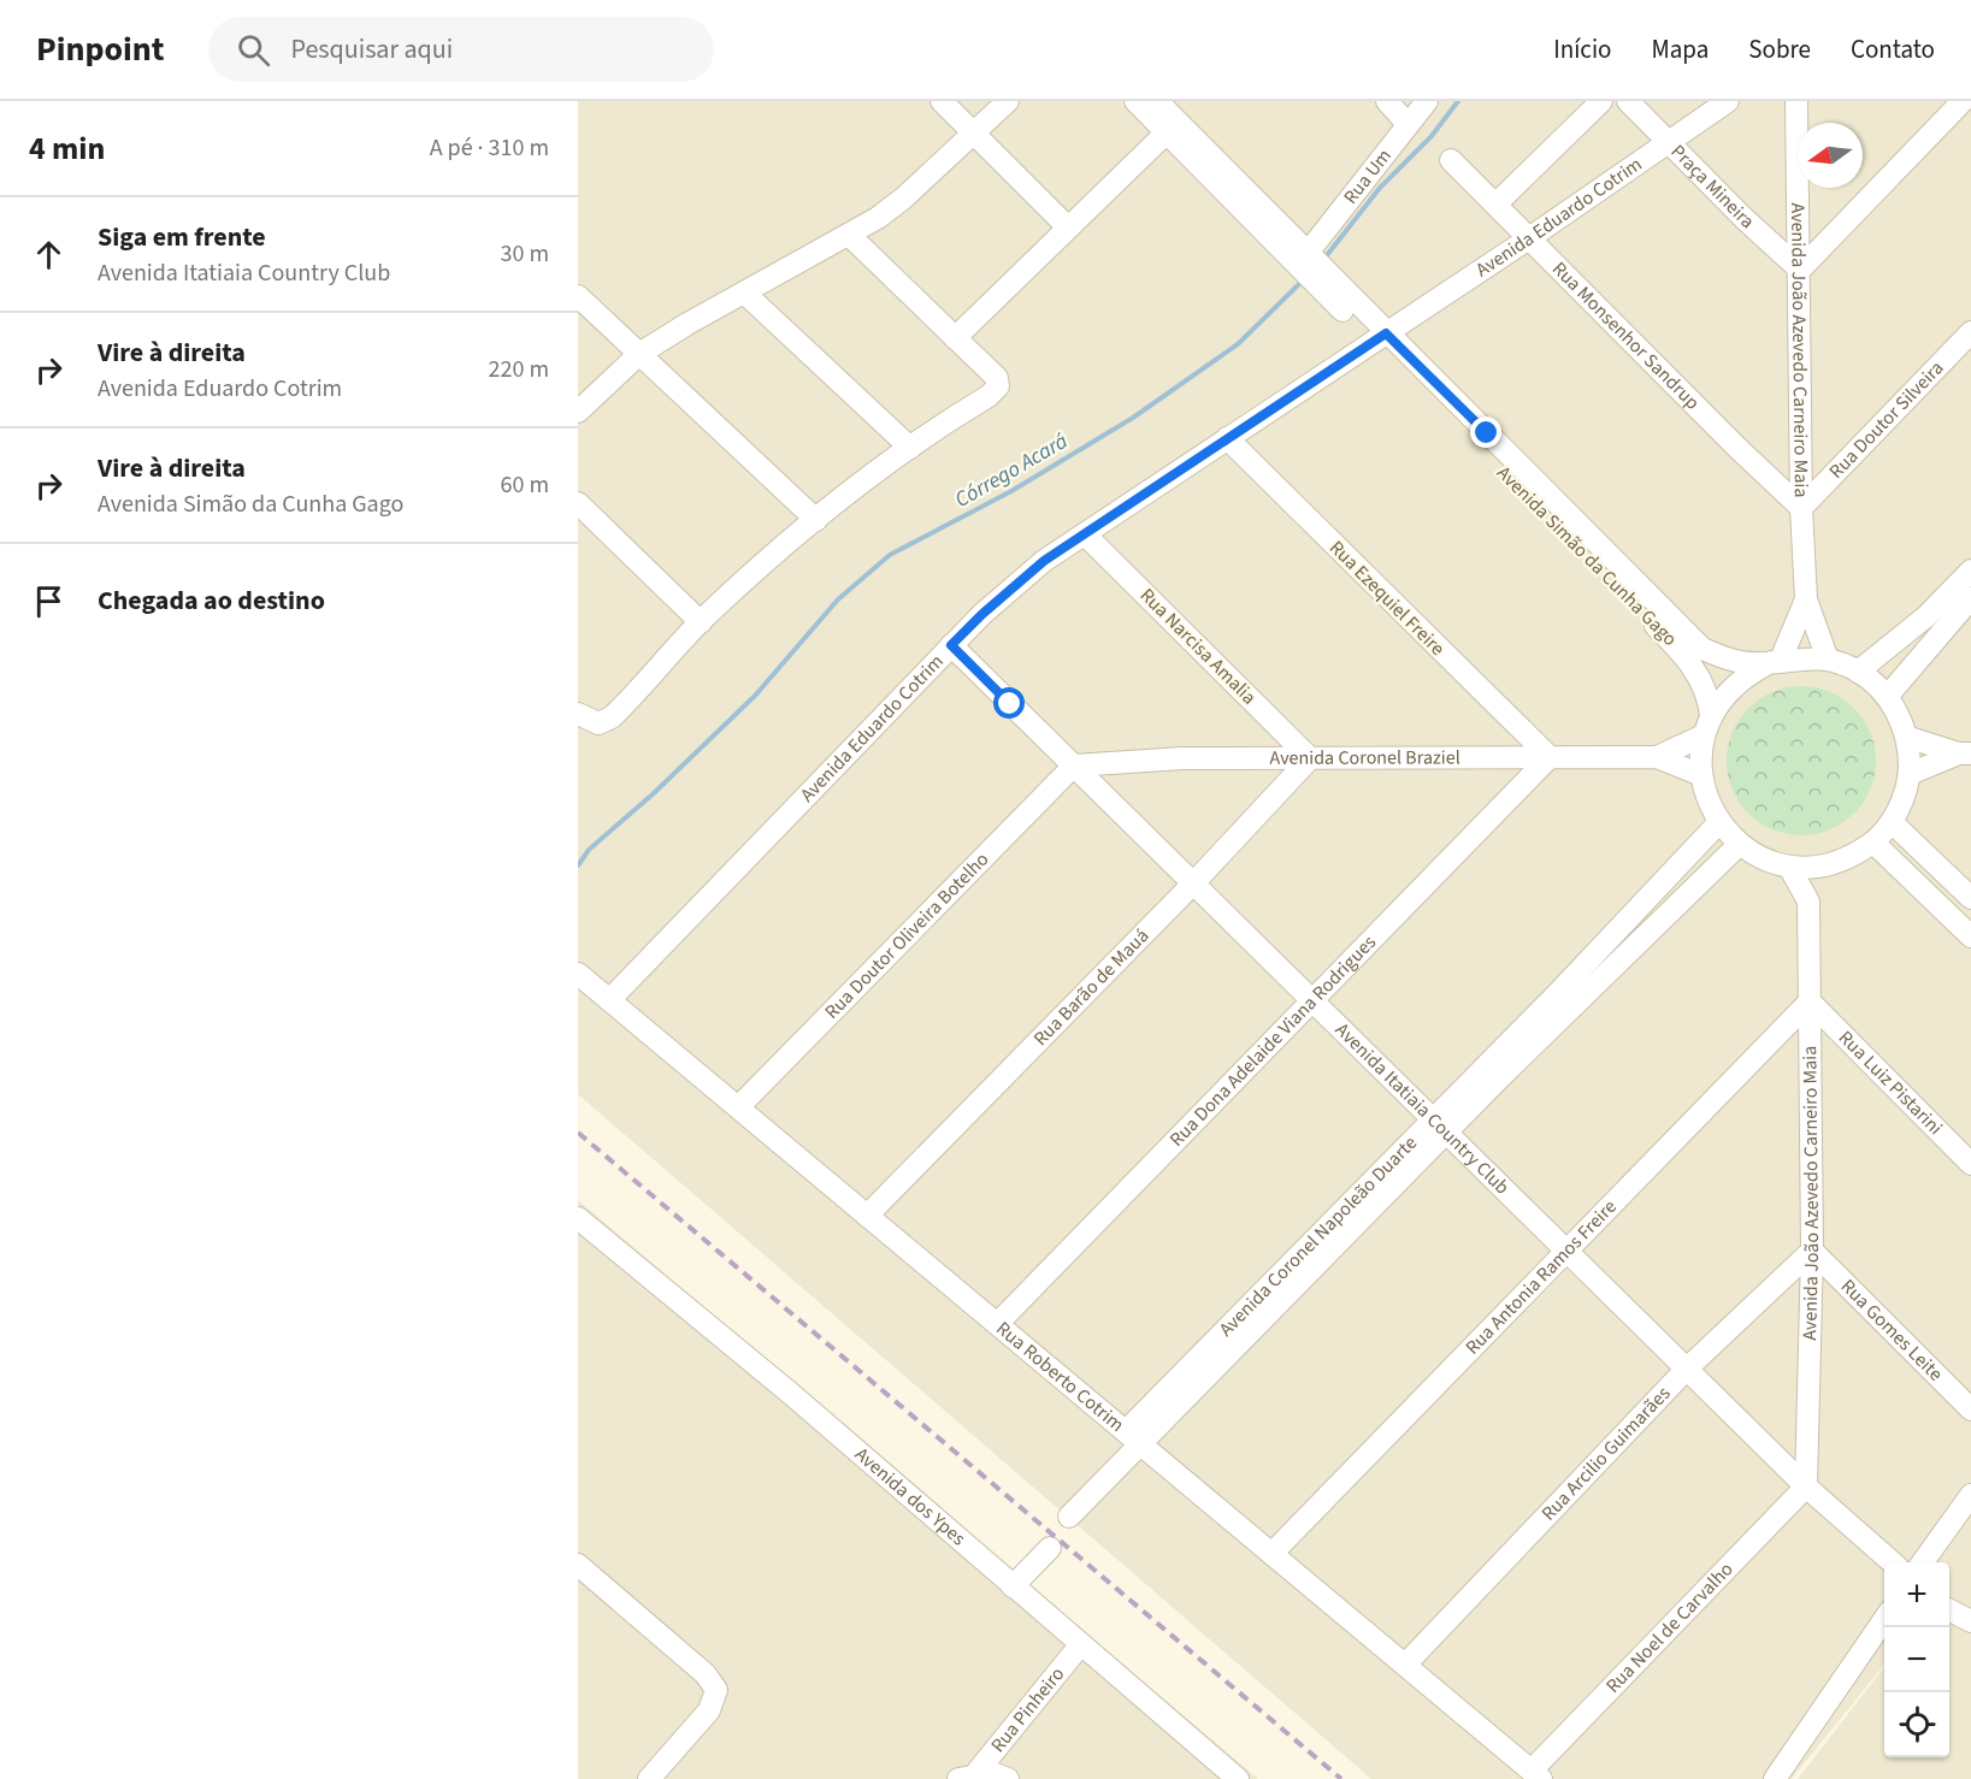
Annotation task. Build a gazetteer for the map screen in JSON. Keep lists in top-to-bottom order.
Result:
{
  "streets": {
    "street": [
      "Rua Um",
      "Praça Mineira",
      "Avenida Eduardo Cotrim",
      "Rua Monsenhor Sandrup",
      "Avenida João Azevedo Carneiro Maia",
      "Rua Doutor Silveira",
      "Avenida Simão da Cunha Gago",
      "Rua Ezequiel Freire",
      "Rua Narcisa Amalia",
      "Avenida Coronel Braziel",
      "Rua Doutor Oliveira Botelho",
      "Rua Barão de Mauá",
      "Rua Dona Adelaide Viana Rodrigues",
      "Rua Luiz Pistarini",
      "Avenida Itatiaia Country Club",
      "Avenida Coronel Napoleão Duarte",
      "Rua Antonia Ramos Freire",
      "Rua Gomes Leite",
      "Rua Roberto Cotrim",
      "Rua Arcilio Guimarães",
      "Avenida dos Ypes",
      "Rua Noel de Carvalho",
      "Rua Pinheiro"
    ]
  },
  "crossings": [
    ["Rua Um", "Avenida Simão da Cunha Gago"],
    ["Praça Mineira", "Avenida Eduardo Cotrim"],
    ["Praça Mineira", "Avenida João Azevedo Carneiro Maia"],
    ["Avenida Eduardo Cotrim", "Rua Monsenhor Sandrup"],
    ["Avenida Eduardo Cotrim", "Avenida Simão da Cunha Gago"],
    ["Avenida Eduardo Cotrim", "Rua Ezequiel Freire"],
    ["Avenida Eduardo Cotrim", "Rua Narcisa Amalia"],
    ["Avenida Eduardo Cotrim", "Avenida Itatiaia Country Club"],
    ["Avenida Eduardo Cotrim", "Rua Roberto Cotrim"],
    ["Rua Monsenhor Sandrup", "Avenida João Azevedo Carneiro Maia"],
    ["Rua Monsenhor Sandrup", "Rua Doutor Silveira"],
    ["Avenida João Azevedo Carneiro Maia", "Rua Doutor Silveira"],
    ["Avenida João Azevedo Carneiro Maia", "Avenida Simão da Cunha Gago"],
    ["Avenida João Azevedo Carneiro Maia", "Avenida Coronel Braziel"],
    ["Avenida João Azevedo Carneiro Maia", "Rua Luiz Pistarini"],
    ["Avenida João Azevedo Carneiro Maia", "Avenida Itatiaia Country Club"],
    ["Avenida João Azevedo Carneiro Maia", "Avenida Coronel Napoleão Duarte"],
    ["Avenida João Azevedo Carneiro Maia", "Rua Antonia Ramos Freire"],
    ["Avenida João Azevedo Carneiro Maia", "Rua Gomes Leite"],
    ["Avenida João Azevedo Carneiro Maia", "Rua Arcilio Guimarães"],
    ["Avenida João Azevedo Carneiro Maia", "Rua Noel de Carvalho"],
    ["Avenida Simão da Cunha Gago", "Avenida Coronel Braziel"],
    ["Avenida Simão da Cunha Gago", "Avenida Coronel Napoleão Duarte"],
    ["Rua Ezequiel Freire", "Avenida Coronel Braziel"],
    ["Rua Ezequiel Freire", "Rua Dona Adelaide Viana Rodrigues"],
    ["Rua Narcisa Amalia", "Avenida Coronel Braziel"],
    ["Rua Narcisa Amalia", "Rua Barão de Mauá"],
    ["Avenida Coronel Braziel", "Rua Doutor Oliveira Botelho"],
    ["Avenida Coronel Braziel", "Rua Barão de Mauá"],
    ["Avenida Coronel Braziel", "Rua Dona Adelaide Viana Rodrigues"],
    ["Avenida Coronel Braziel", "Avenida Itatiaia Country Club"],
    ["Avenida Coronel Braziel", "Avenida Coronel Napoleão Duarte"],
    ["Rua Doutor Oliveira Botelho", "Avenida Itatiaia Country Club"],
    ["Rua Doutor Oliveira Botelho", "Rua Roberto Cotrim"],
    ["Rua Barão de Mauá", "Avenida Itatiaia Country Club"],
    ["Rua Barão de Mauá", "Rua Roberto Cotrim"],
    ["Rua Dona Adelaide Viana Rodrigues", "Avenida Itatiaia Country Club"],
    ["Rua Dona Adelaide Viana Rodrigues", "Rua Roberto Cotrim"],
    ["Rua Luiz Pistarini", "Rua Antonia Ramos Freire"],
    ["Avenida Itatiaia Country Club", "Avenida Coronel Napoleão Duarte"],
    ["Avenida Itatiaia Country Club", "Rua Antonia Ramos Freire"],
    ["Avenida Itatiaia Country Club", "Rua Arcilio Guimarães"],
    ["Avenida Itatiaia Country Club", "Rua Noel de Carvalho"],
    ["Avenida Coronel Napoleão Duarte", "Rua Roberto Cotrim"],
    ["Rua Antonia Ramos Freire", "Rua Roberto Cotrim"],
    ["Rua Gomes Leite", "Rua Arcilio Guimarães"],
    ["Rua Roberto Cotrim", "Rua Arcilio Guimarães"],
    ["Rua Roberto Cotrim", "Rua Noel de Carvalho"],
    ["Avenida dos Ypes", "Rua Pinheiro"]
  ],
  "water": ["Córrego Acará"],
  "north": "left",
  "page": {
    "header": "Pinpoint",
    "search": "Pesquisar aqui",
    "nav": [
      "Início",
      "Mapa",
      "Sobre",
      "Contato"
    ],
    "heading": ["4 min", "A pé · 310 m"],
    "list": [
      ["Siga em frente", "Avenida Itatiaia Country Club", "30 m"],
      ["Vire à direita", "Avenida Eduardo Cotrim", "220 m"],
      ["Vire à direita", "Avenida Simão da Cunha Gago", "60 m"],
      "Chegada ao destino"
    ],
    "map_buttons": ["+", "−"]
  }
}
